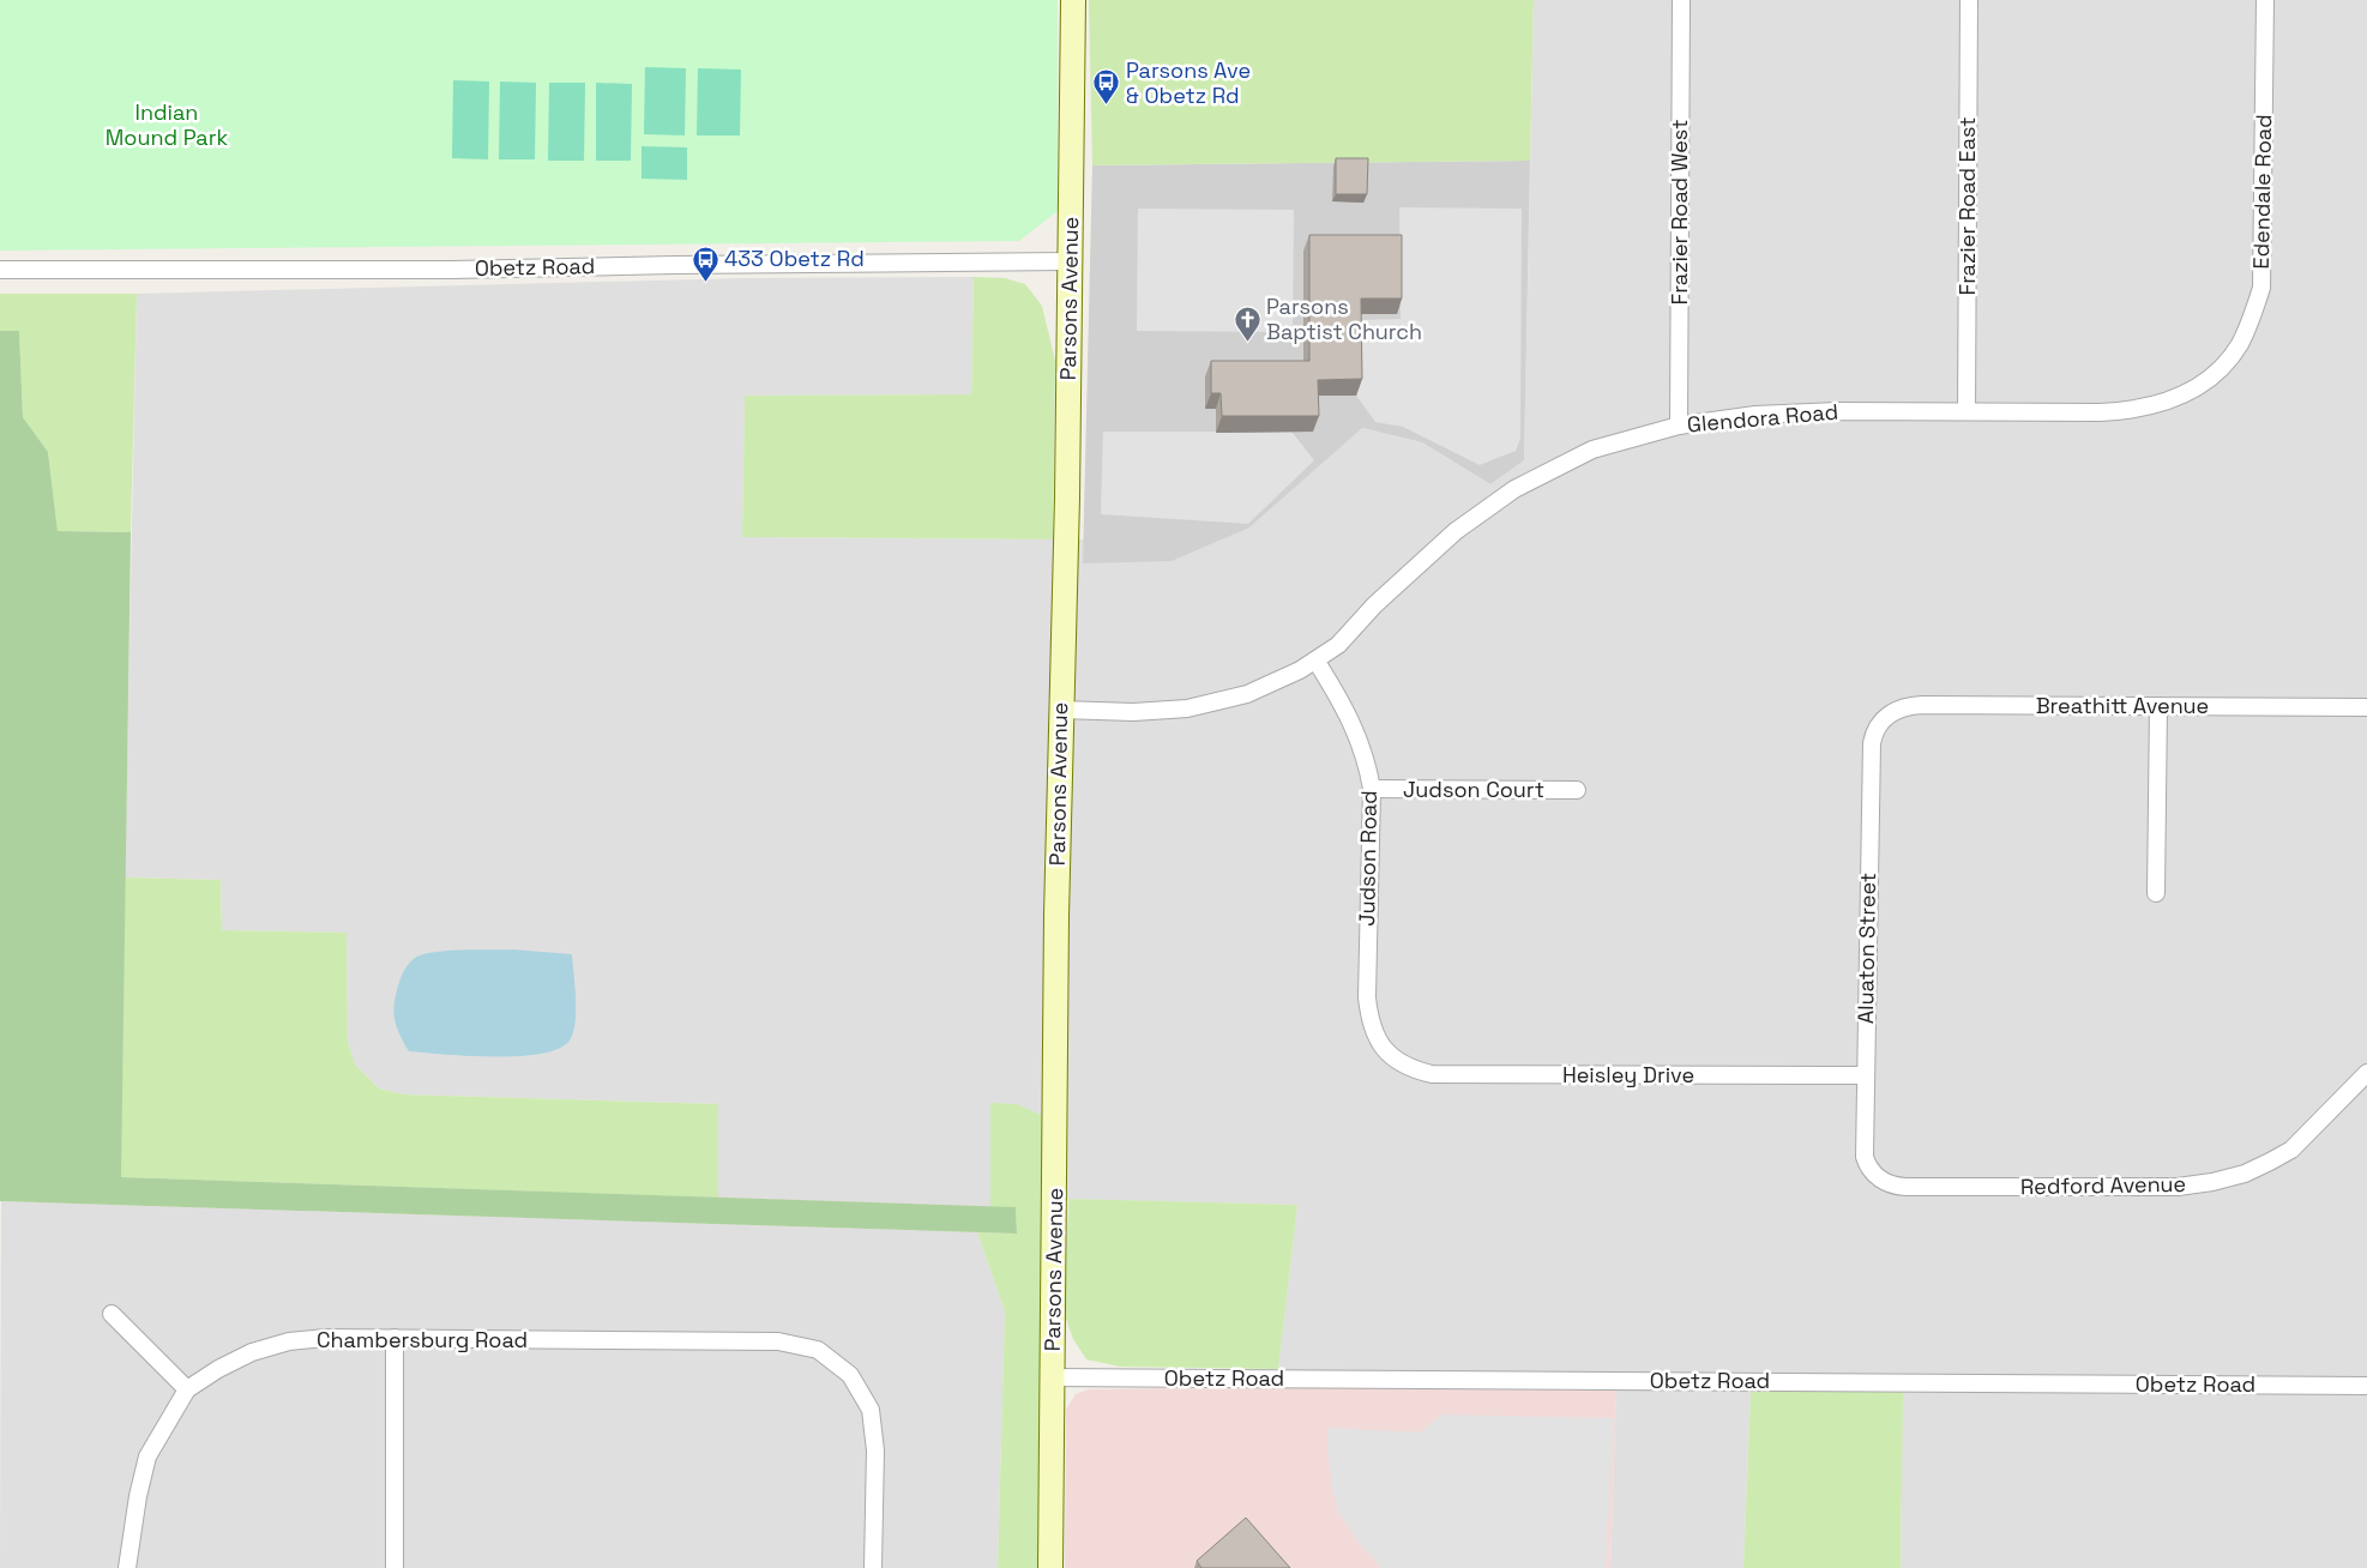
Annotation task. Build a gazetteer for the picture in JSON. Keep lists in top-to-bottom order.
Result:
{
  "streets": {
    "street": [
      "Edendale Road",
      "Frazier Road East",
      "Frazier Road West",
      "Obetz Road",
      "Parsons Avenue",
      "Glendora Road",
      "Breathitt Avenue",
      "Judson Court",
      "Judson Road",
      "Aluaton Street",
      "Heisley Drive",
      "Redford Avenue",
      "Chambersburg Road"
    ]
  },
  "crossings": [
    ["Edendale Road", "Glendora Road"],
    ["Frazier Road East", "Glendora Road"],
    ["Frazier Road West", "Glendora Road"],
    ["Obetz Road", "Parsons Avenue"],
    ["Parsons Avenue", "Glendora Road"],
    ["Glendora Road", "Judson Road"],
    ["Breathitt Avenue", "Aluaton Street"],
    ["Judson Court", "Judson Road"],
    ["Judson Road", "Heisley Drive"],
    ["Aluaton Street", "Heisley Drive"],
    ["Aluaton Street", "Redford Avenue"]
  ],
  "parks": ["Indian Mound Park"],
  "places": {
    "bus stop": ["Parsons Ave & Obetz Rd", "433 Obetz Rd"],
    "church": ["Parsons Baptist Church"]
  }
}
